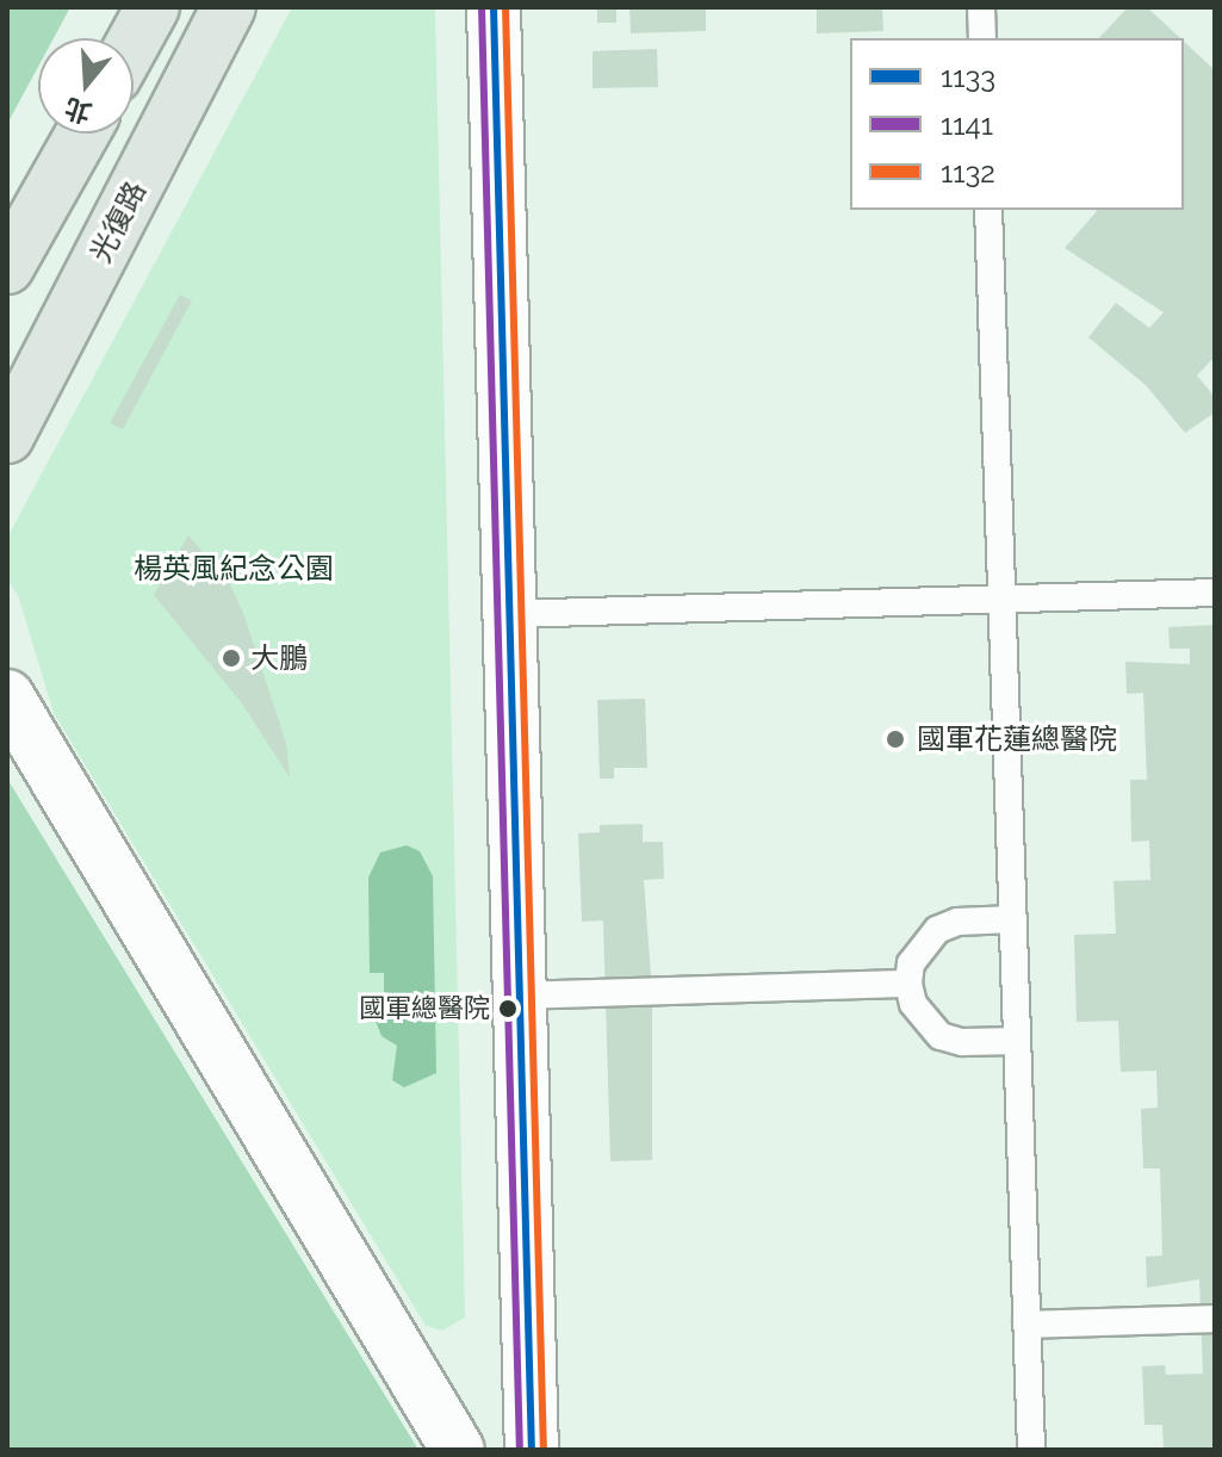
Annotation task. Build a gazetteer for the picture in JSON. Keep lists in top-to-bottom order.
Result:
{
  "streets": {
    "main road": ["光復路"]
  },
  "parks": ["楊英風紀念公園"],
  "places": ["大鵬", "國軍花蓮總醫院", "國軍總醫院"],
  "lines": ["transit line 1133", "transit line 1141", "transit line 1132"],
  "legend": ["1133", "1141", "1132"],
  "north": "bottom"
}
